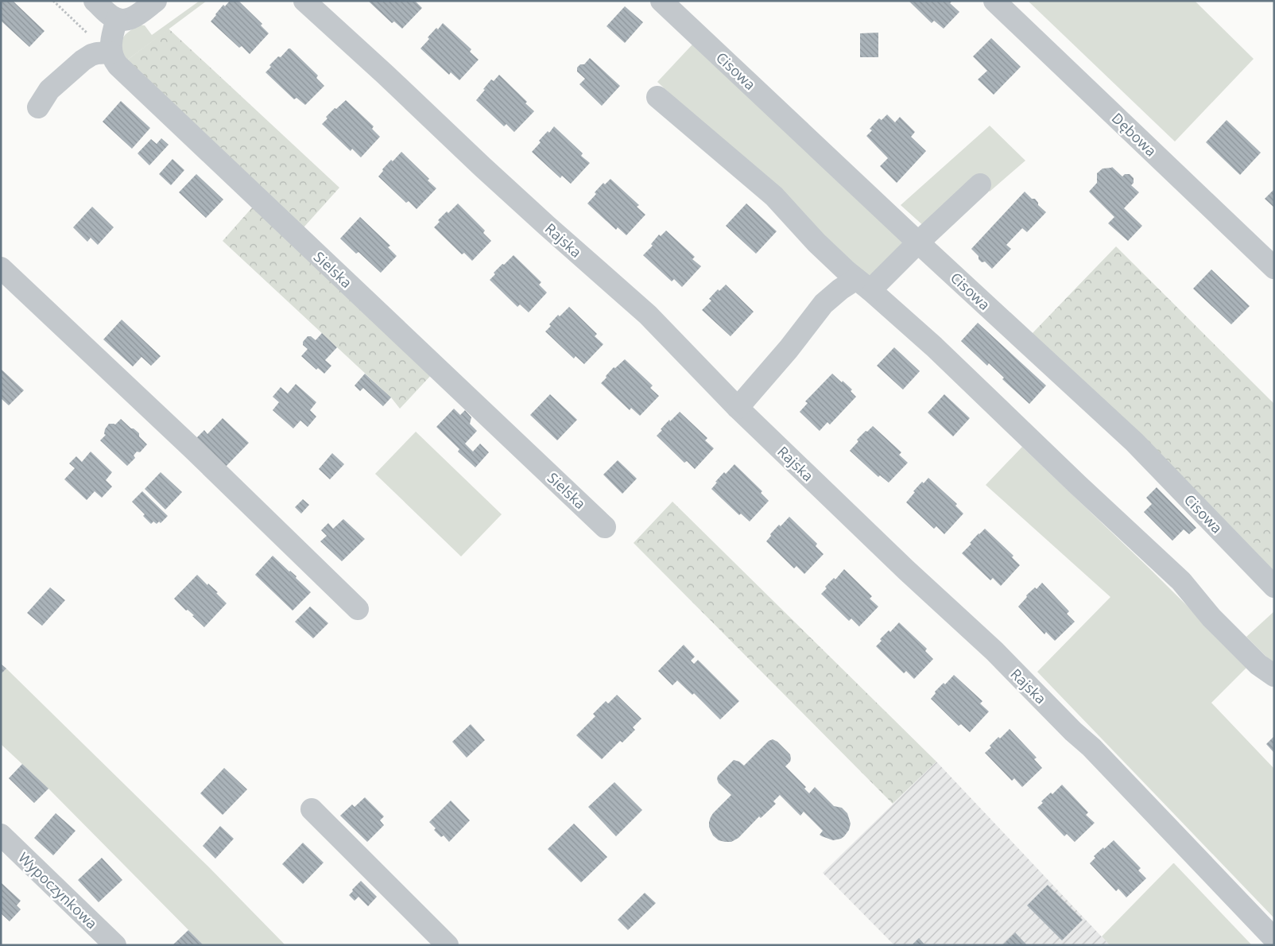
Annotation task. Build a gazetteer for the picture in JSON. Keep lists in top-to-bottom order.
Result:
{
  "streets": {
    "street": [
      "Cisowa",
      "Dębowa",
      "Rajska",
      "Sielska",
      "Wypoczynkowa"
    ]
  }
}
